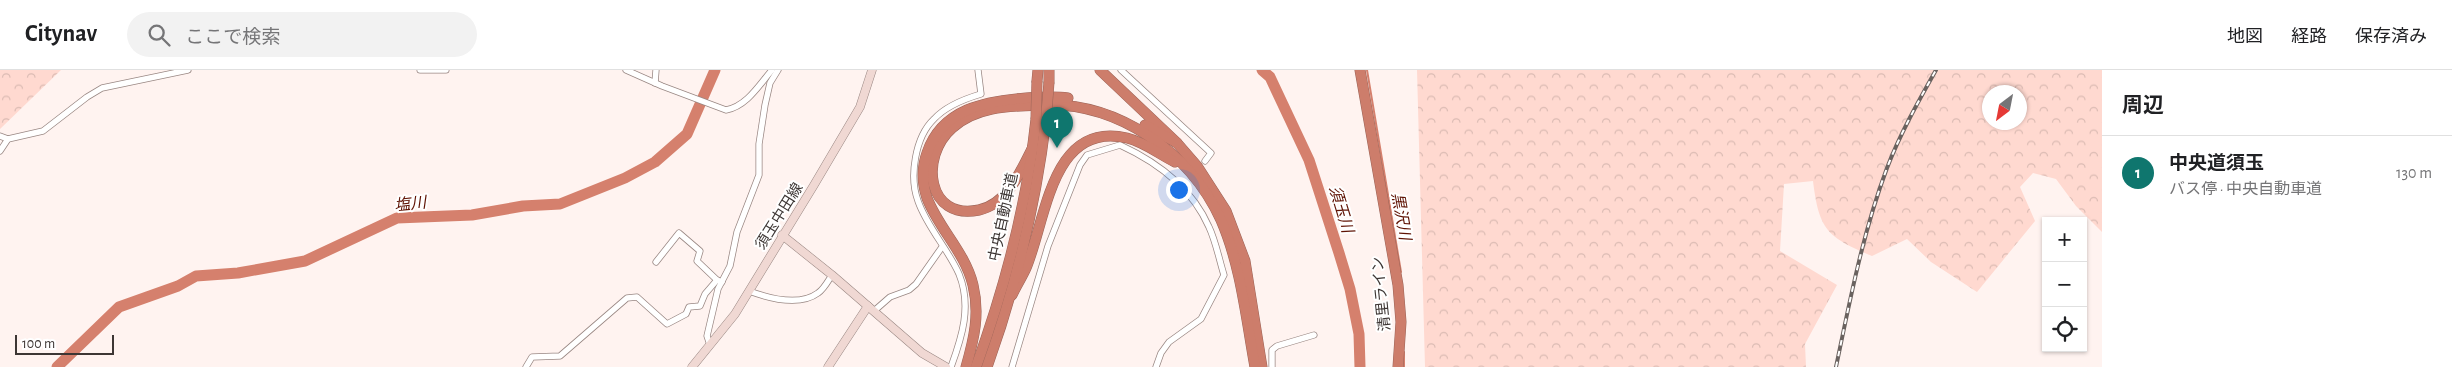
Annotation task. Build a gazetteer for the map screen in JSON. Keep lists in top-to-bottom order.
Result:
{
  "streets": {
    "highway": ["中央自動車道", "清里ライン"],
    "main road": ["須玉中田線"]
  },
  "water": ["塩川", "須玉川", "黒沢川"],
  "scale_bar": "100 m",
  "north": "bottom left",
  "page": {
    "header": "Citynav",
    "search": "ここで検索",
    "nav": ["地図", "経路", "保存済み"],
    "heading": "周辺",
    "pins": "1",
    "list": [
      {
        "mark": "1",
        "name": "中央道須玉",
        "note": "バス停 · 中央自動車道",
        "value": "130 m"
      }
    ],
    "map_buttons": ["+", "−"],
    "scale": "100 m"
  }
}
